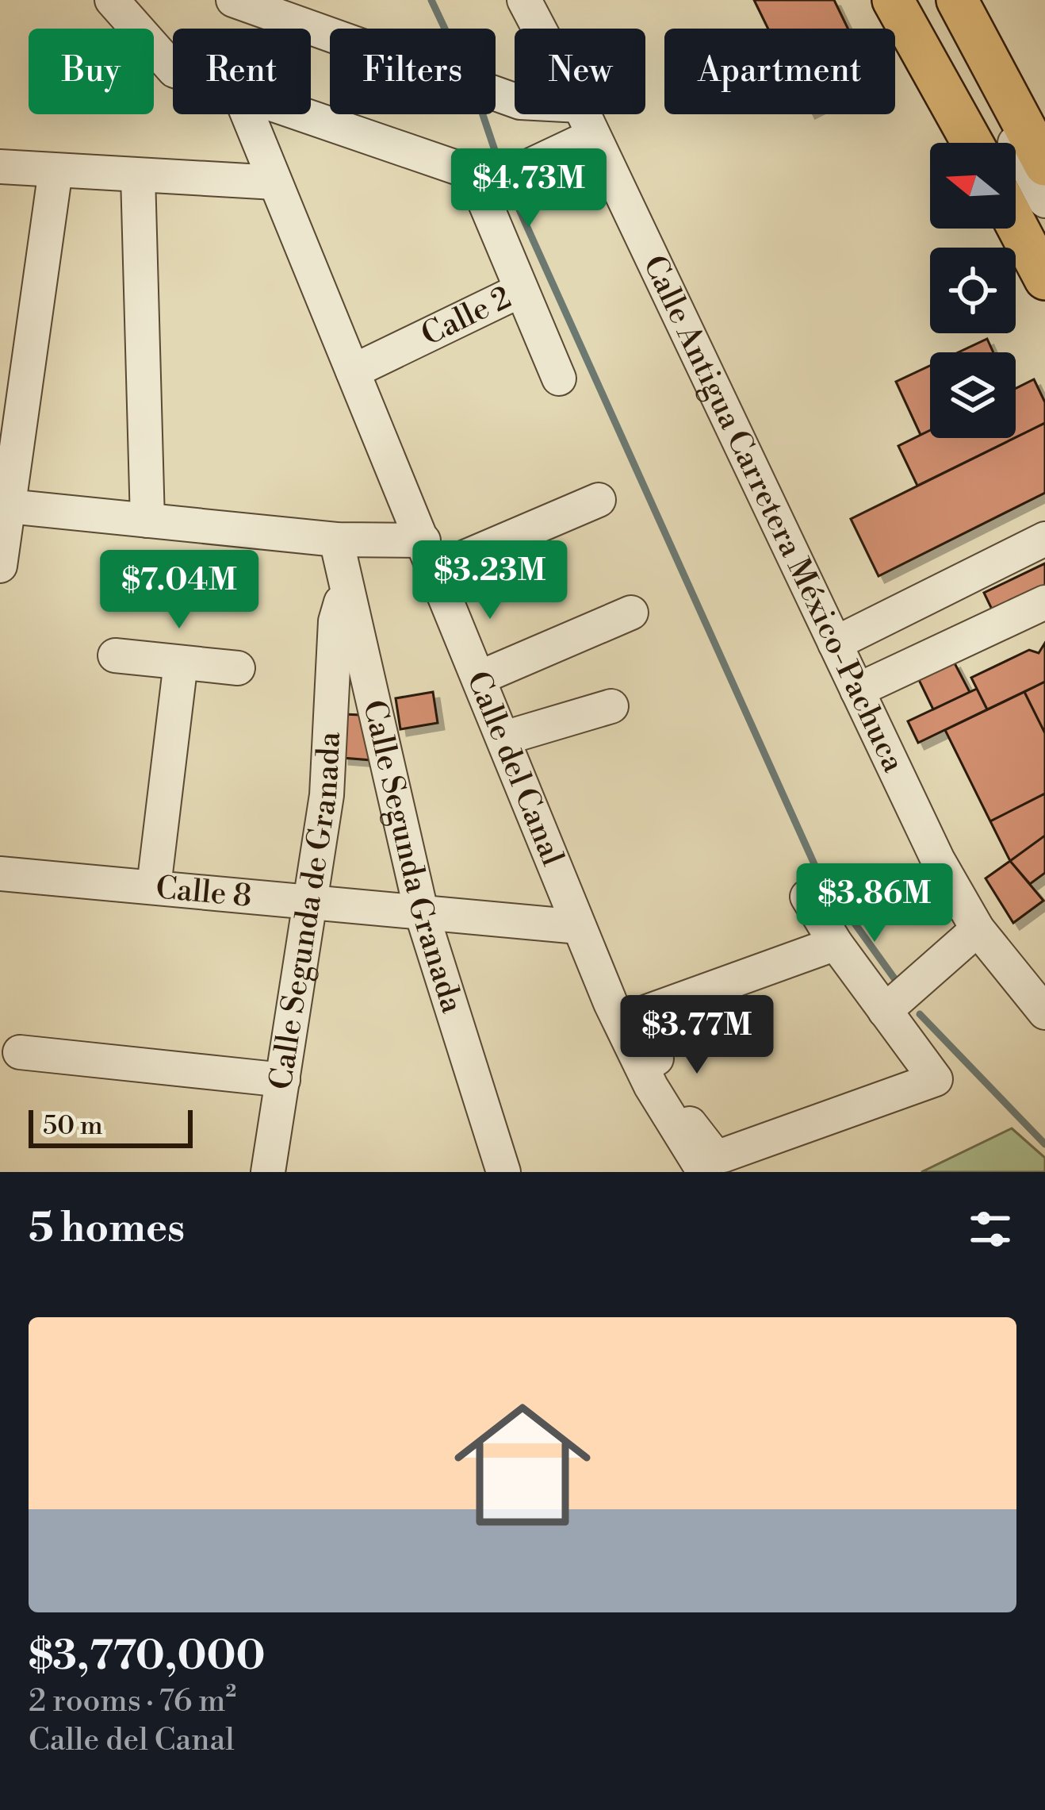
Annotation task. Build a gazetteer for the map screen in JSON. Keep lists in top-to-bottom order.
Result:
{
  "streets": {
    "street": [
      "Calle 2",
      "Calle Antigua Carretera México-Pachuca",
      "Calle del Canal",
      "Calle Segunda Granada",
      "Calle 8",
      "Calle Segunda de Granada"
    ]
  },
  "crossings": [
    ["Calle 2", "Calle del Canal"],
    ["Calle del Canal", "Calle 8"],
    ["Calle Segunda Granada", "Calle 8"],
    ["Calle Segunda Granada", "Calle Segunda de Granada"],
    ["Calle 8", "Calle Segunda de Granada"]
  ],
  "scale_bar": "50 m",
  "north": "left",
  "page": {
    "chip": [
      "Buy",
      "Rent",
      "Filters",
      "New",
      "Apartment"
    ],
    "price": [
      "$4.73M",
      "$3.23M",
      "$7.04M",
      "$3.86M",
      "$3.77M"
    ],
    "scale": "50 m",
    "heading": "5 homes",
    "list": [
      {
        "name": "$3,770,000",
        "note": "2 rooms · 76 m² · Calle del Canal"
      }
    ]
  }
}
